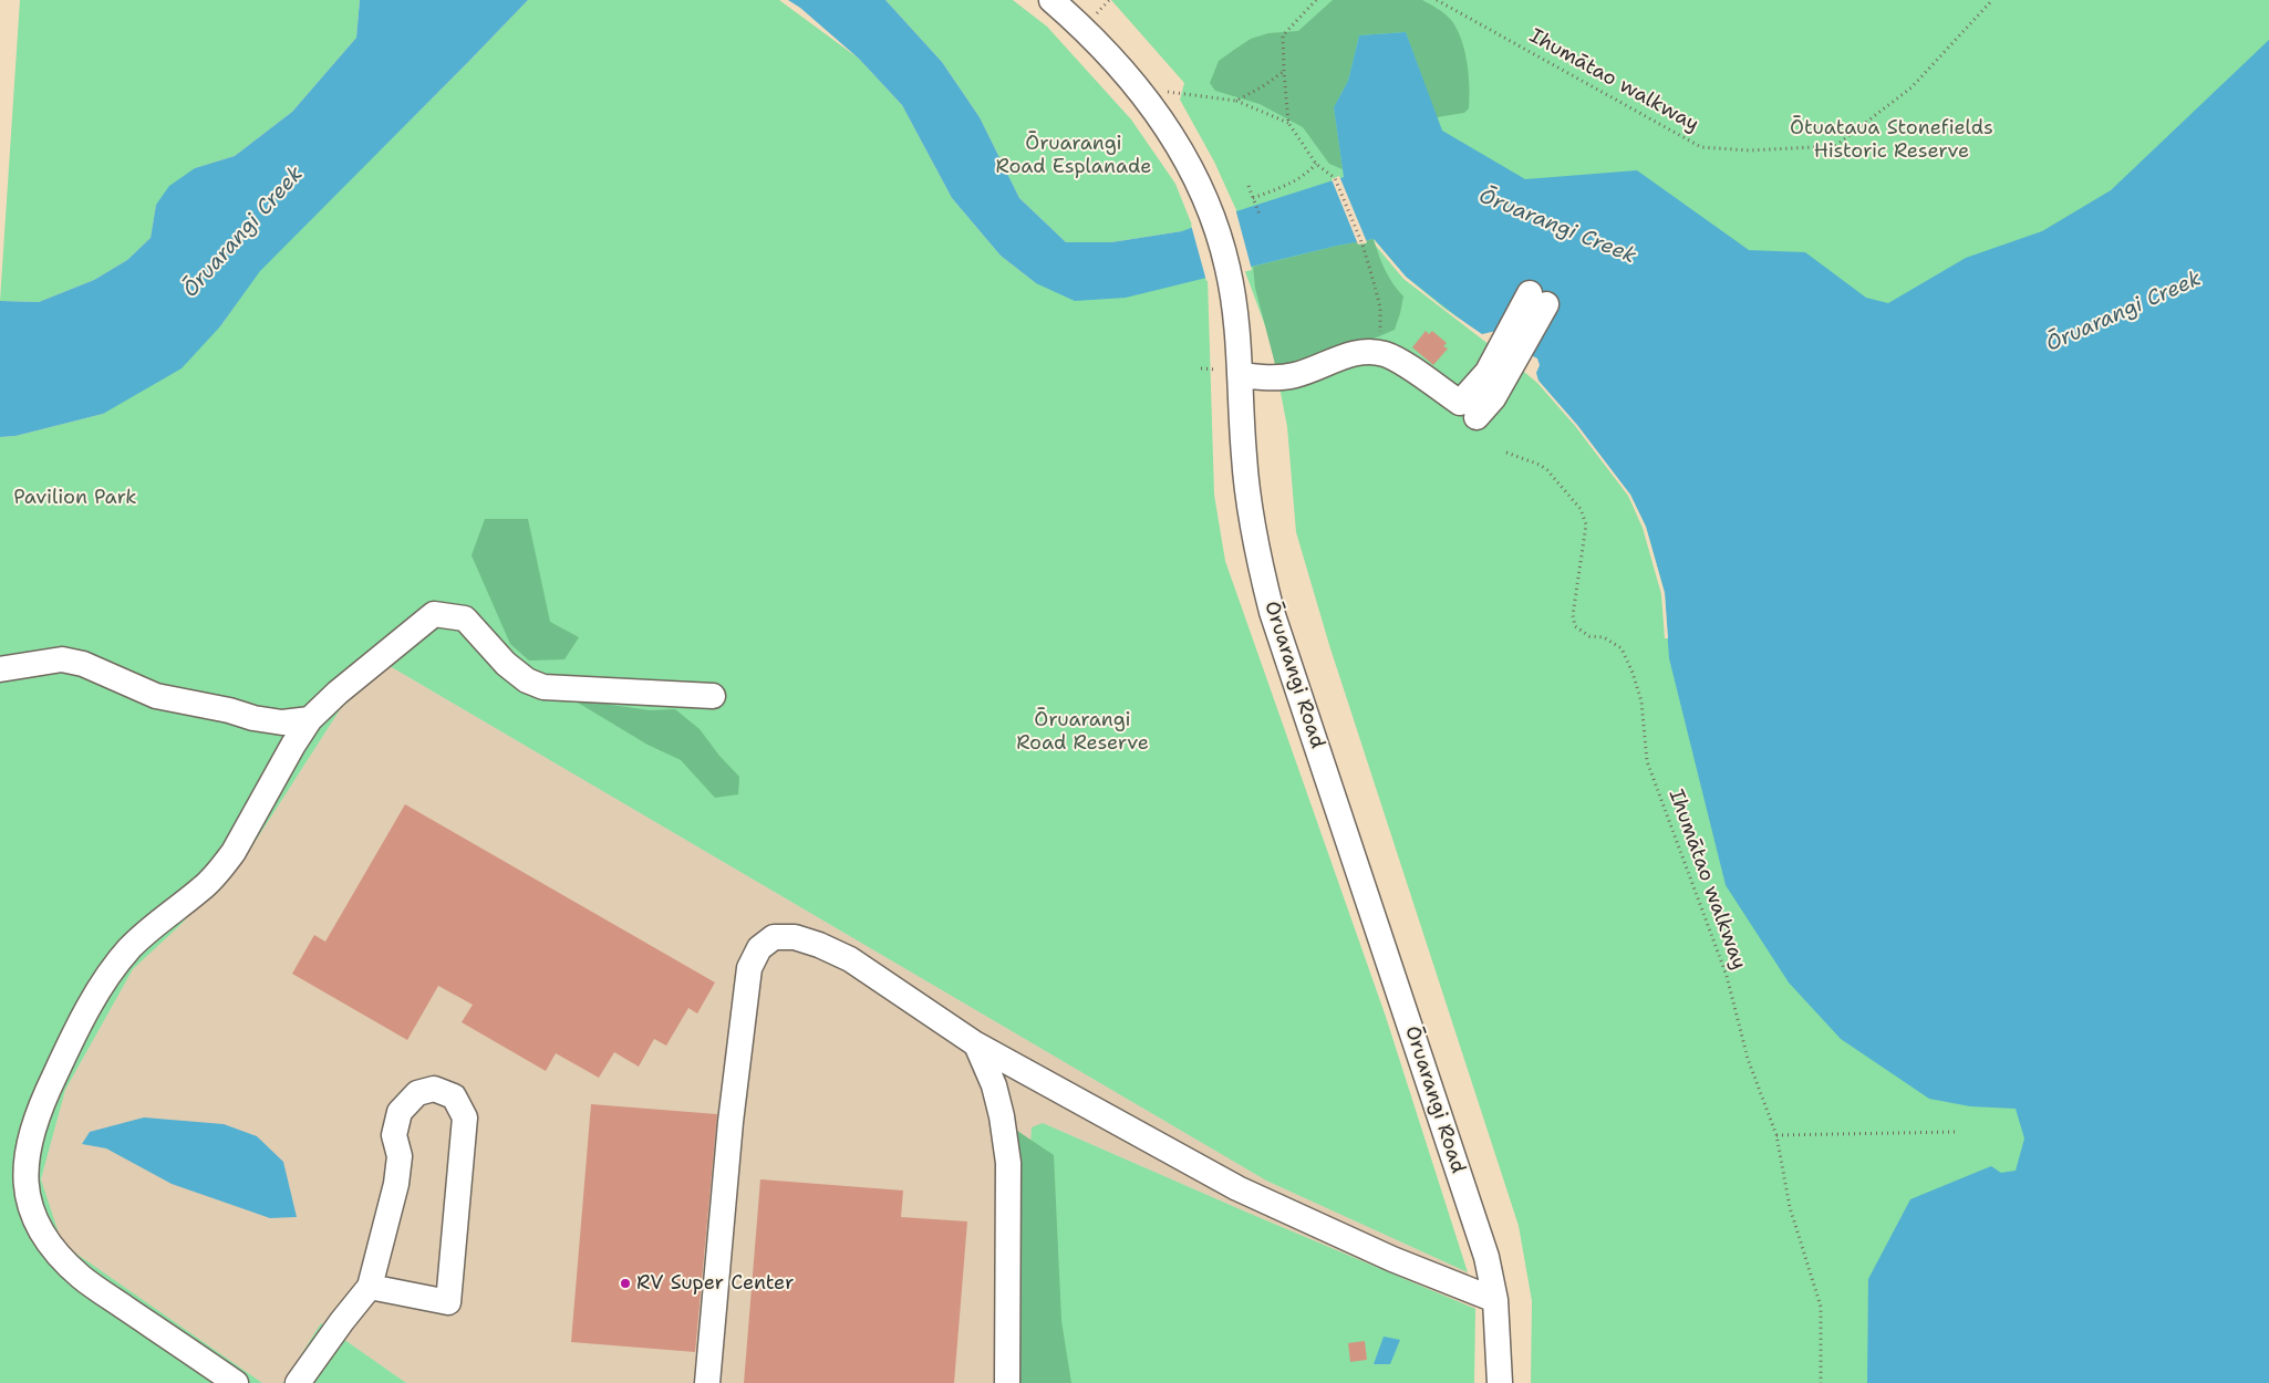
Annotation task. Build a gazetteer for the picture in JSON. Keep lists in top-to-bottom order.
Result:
{
  "streets": {
    "street": ["Ōruarangi Road"],
    "path": ["Ihumātao walkway"]
  },
  "water": ["Ōruarangi Creek"],
  "parks": [
    "Ōtuataua Stonefields Historic Reserve",
    "Ōruarangi Road Esplanade",
    "Pavilion Park",
    "Ōruarangi Road Reserve"
  ],
  "places": ["RV Super Center"]
}
